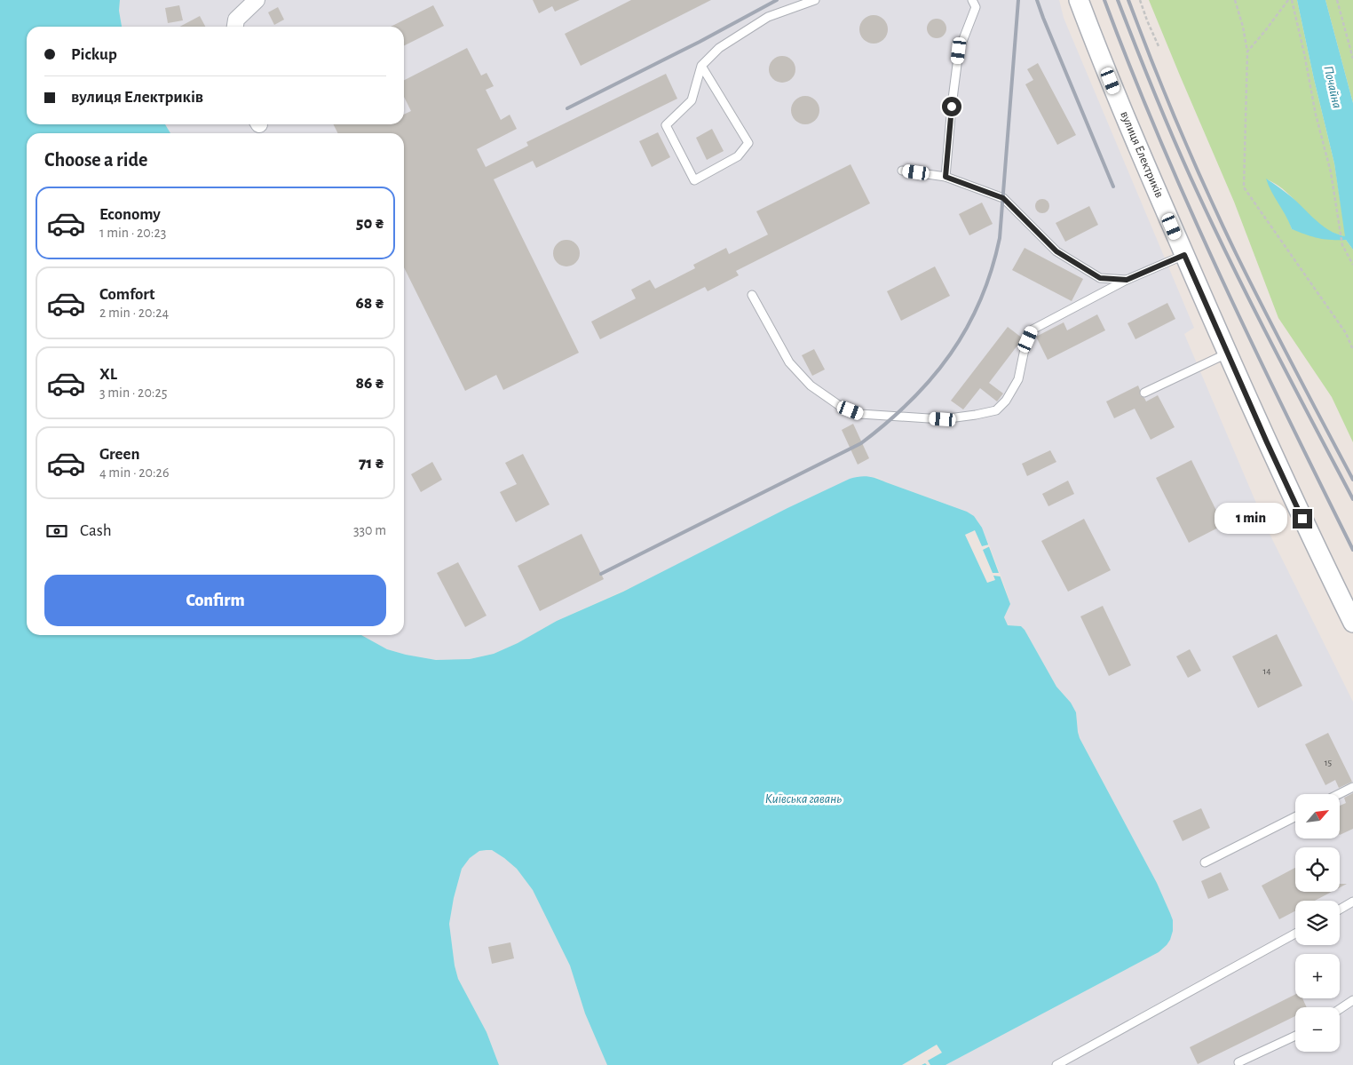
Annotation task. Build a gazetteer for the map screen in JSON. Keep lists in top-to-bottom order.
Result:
{
  "streets": {
    "street": ["вулиця Електриків"]
  },
  "water": ["Почайна", "Київська гавань"],
  "house_numbers": ["14", "15"],
  "north": "top right",
  "page": {
    "banner": ["Pickup", "вулиця Електриків"],
    "heading": "Choose a ride",
    "list": [
      {
        "name": "Economy",
        "note": "1 min · 20:23",
        "value": "50 ₴"
      },
      {
        "name": "Comfort",
        "note": "2 min · 20:24",
        "value": "68 ₴"
      },
      {
        "name": "XL",
        "note": "3 min · 20:25",
        "value": "86 ₴"
      },
      {
        "name": "Green",
        "note": "4 min · 20:26",
        "value": "71 ₴"
      }
    ],
    "bubble": "1 min",
    "pay": ["Cash", "330 m"],
    "buttons": "Confirm",
    "map_buttons": ["+", "−"]
  }
}
